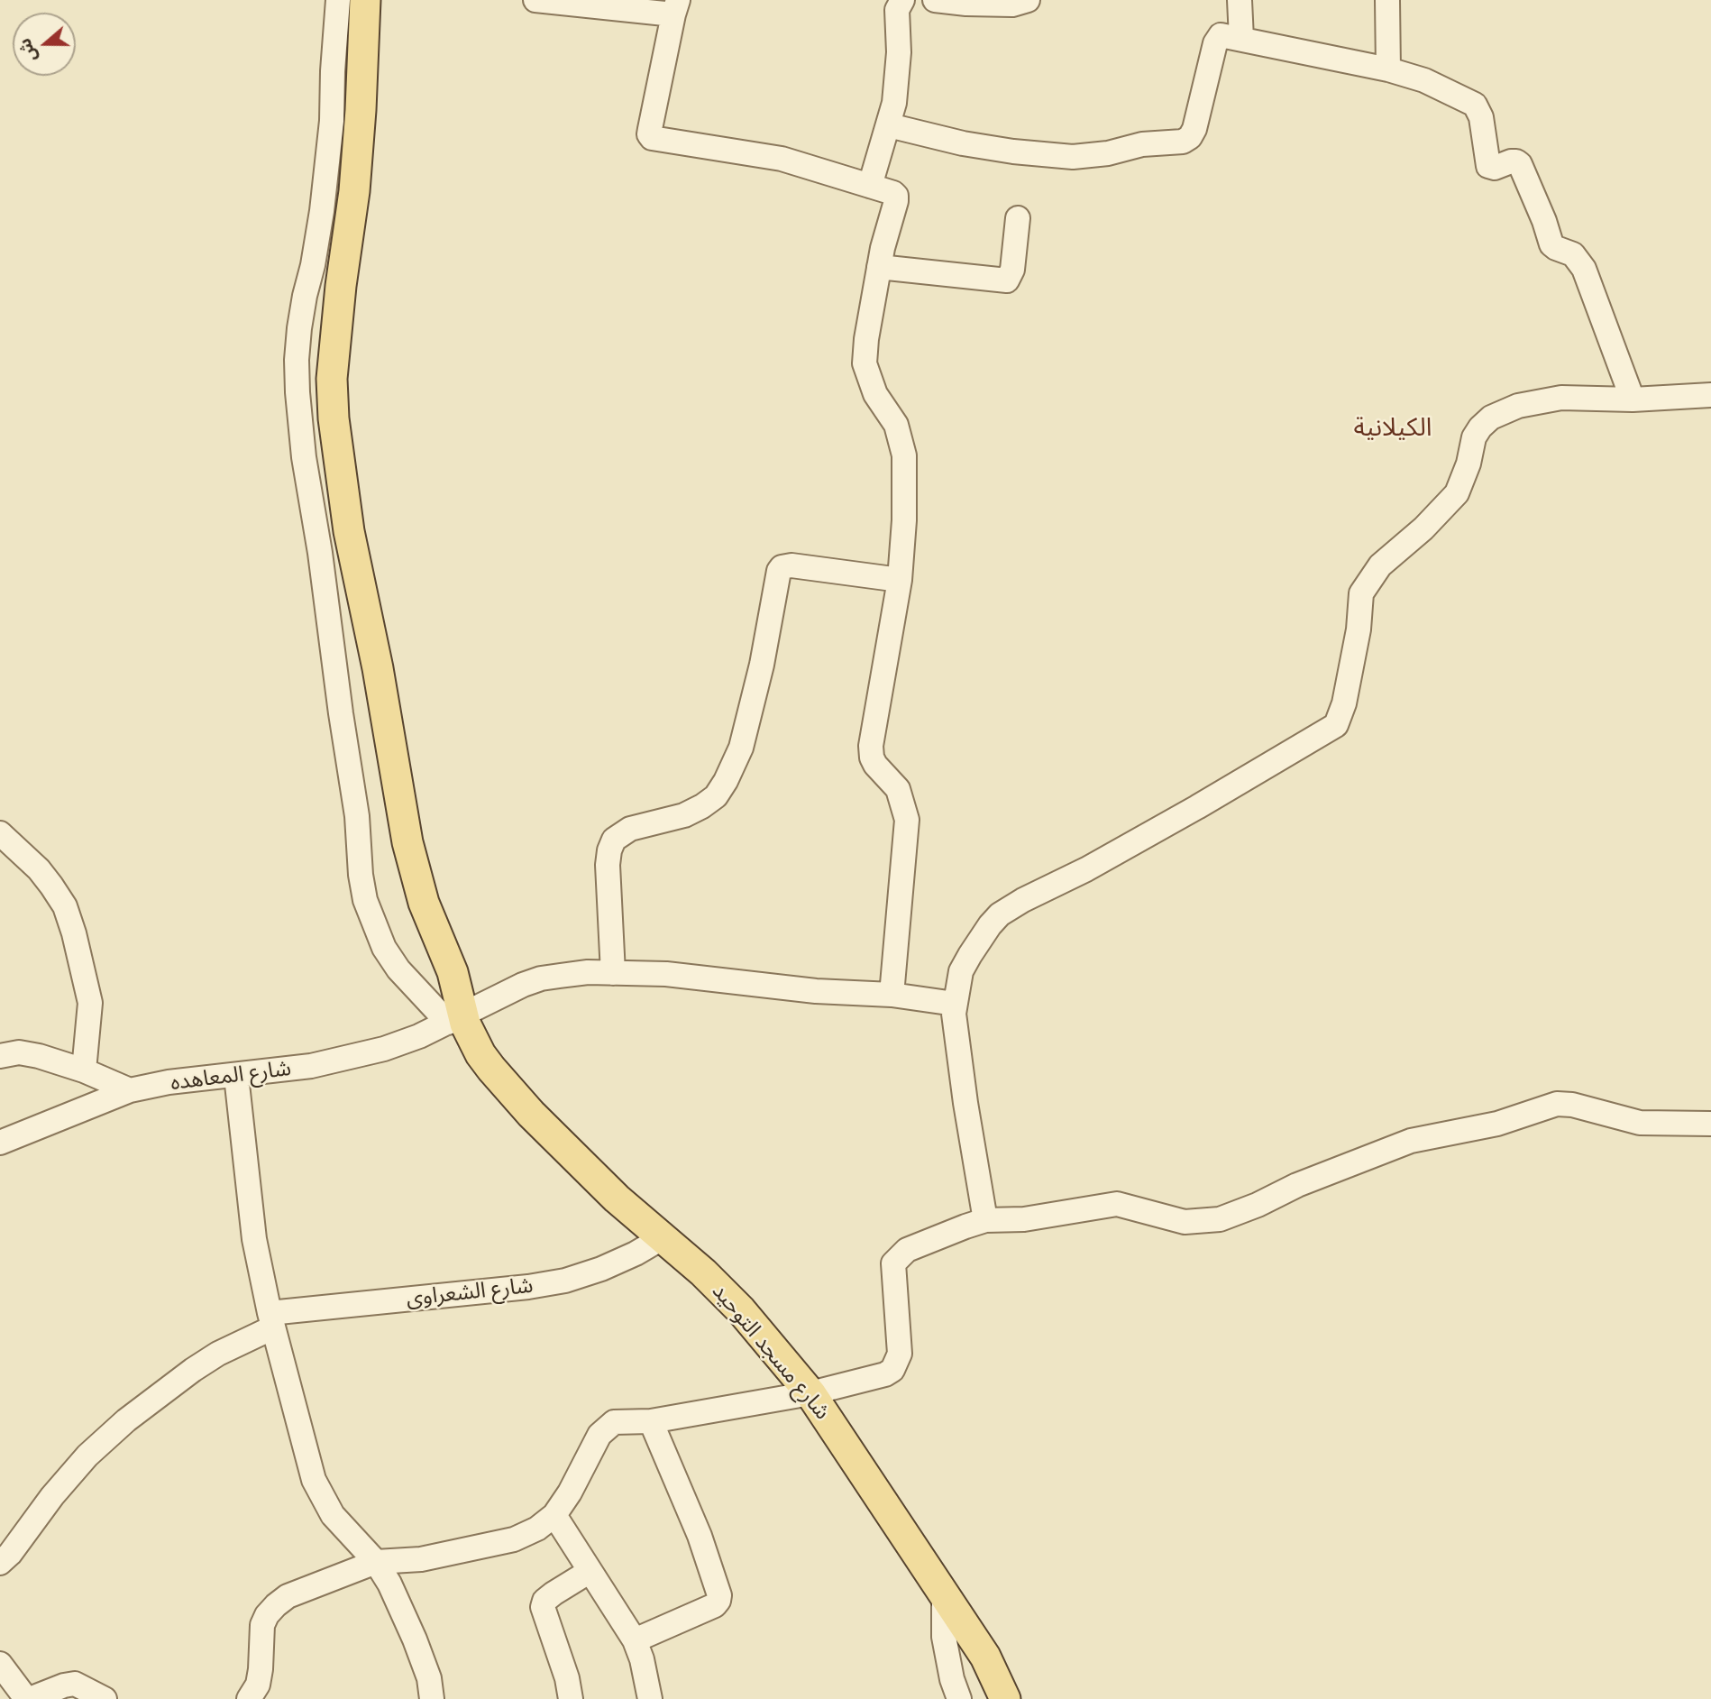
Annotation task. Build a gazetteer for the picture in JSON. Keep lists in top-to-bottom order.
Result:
{
  "streets": {
    "main road": ["شارع مسجد التوحيد"],
    "street": ["شارع المعاهده", "شارع الشعراوى"]
  },
  "crossings": [
    ["شارع المعاهده", "شارع مسجد التوحيد"],
    ["شارع الشعراوى", "شارع مسجد التوحيد"]
  ],
  "districts": ["الكيلانية"],
  "north": "left"
}
